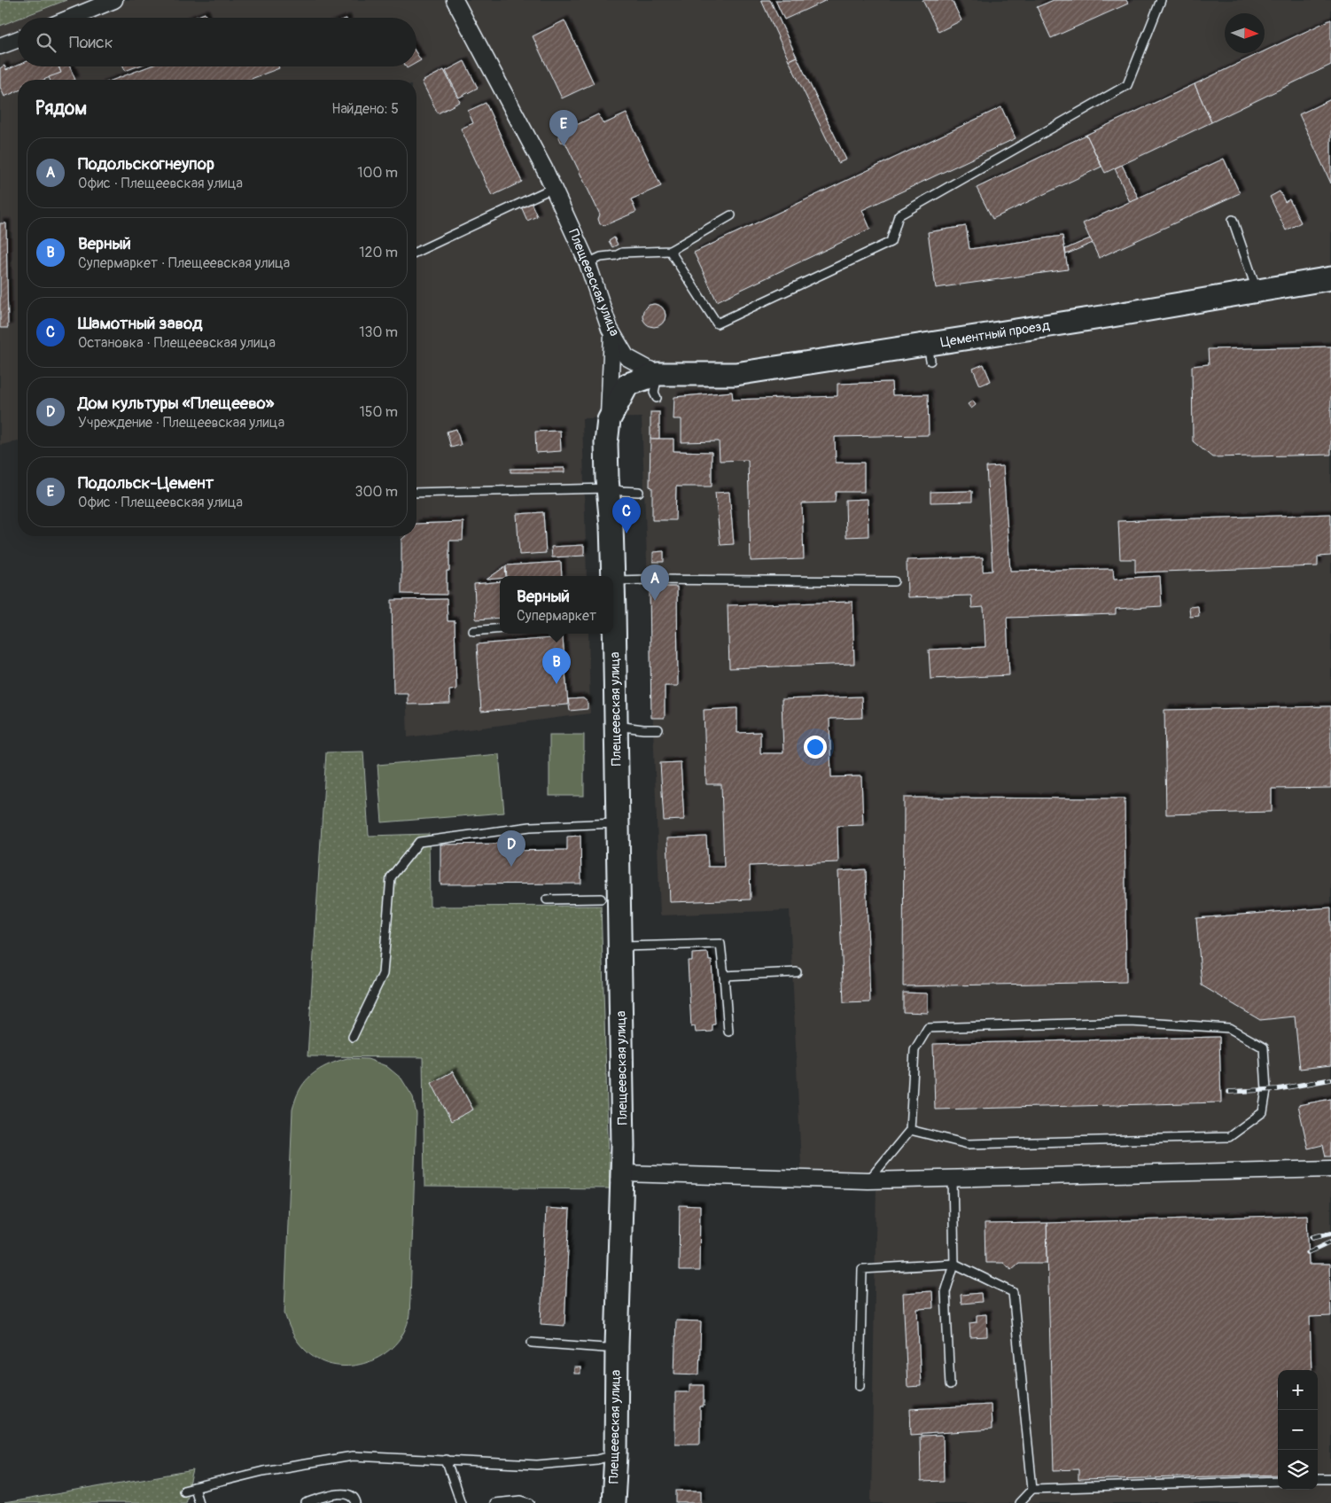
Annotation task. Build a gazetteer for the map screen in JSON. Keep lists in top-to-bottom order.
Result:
{
  "streets": {
    "street": ["Плещеевская улица", "Цементный проезд"]
  },
  "crossings": [
    ["Плещеевская улица", "Цементный проезд"]
  ],
  "north": "right",
  "page": {
    "search": "Поиск",
    "heading": ["Рядом", "Найдено: 5"],
    "pins": [
      "E",
      "C",
      "A",
      "B",
      "D"
    ],
    "list": [
      {
        "mark": "A",
        "name": "Подольскогнеупор",
        "note": "Офис · Плещеевская улица",
        "value": "100 m"
      },
      {
        "mark": "B",
        "name": "Верный",
        "note": "Супермаркет · Плещеевская улица",
        "value": "120 m"
      },
      {
        "mark": "C",
        "name": "Шамотный завод",
        "note": "Остановка · Плещеевская улица",
        "value": "130 m"
      },
      {
        "mark": "D",
        "name": "Дом культуры «Плещеево»",
        "note": "Учреждение · Плещеевская улица",
        "value": "150 m"
      },
      {
        "mark": "E",
        "name": "Подольск-Цемент",
        "note": "Офис · Плещеевская улица",
        "value": "300 m"
      }
    ],
    "popup": ["Верный", "Супермаркет"],
    "map_buttons": ["+", "−"]
  }
}
